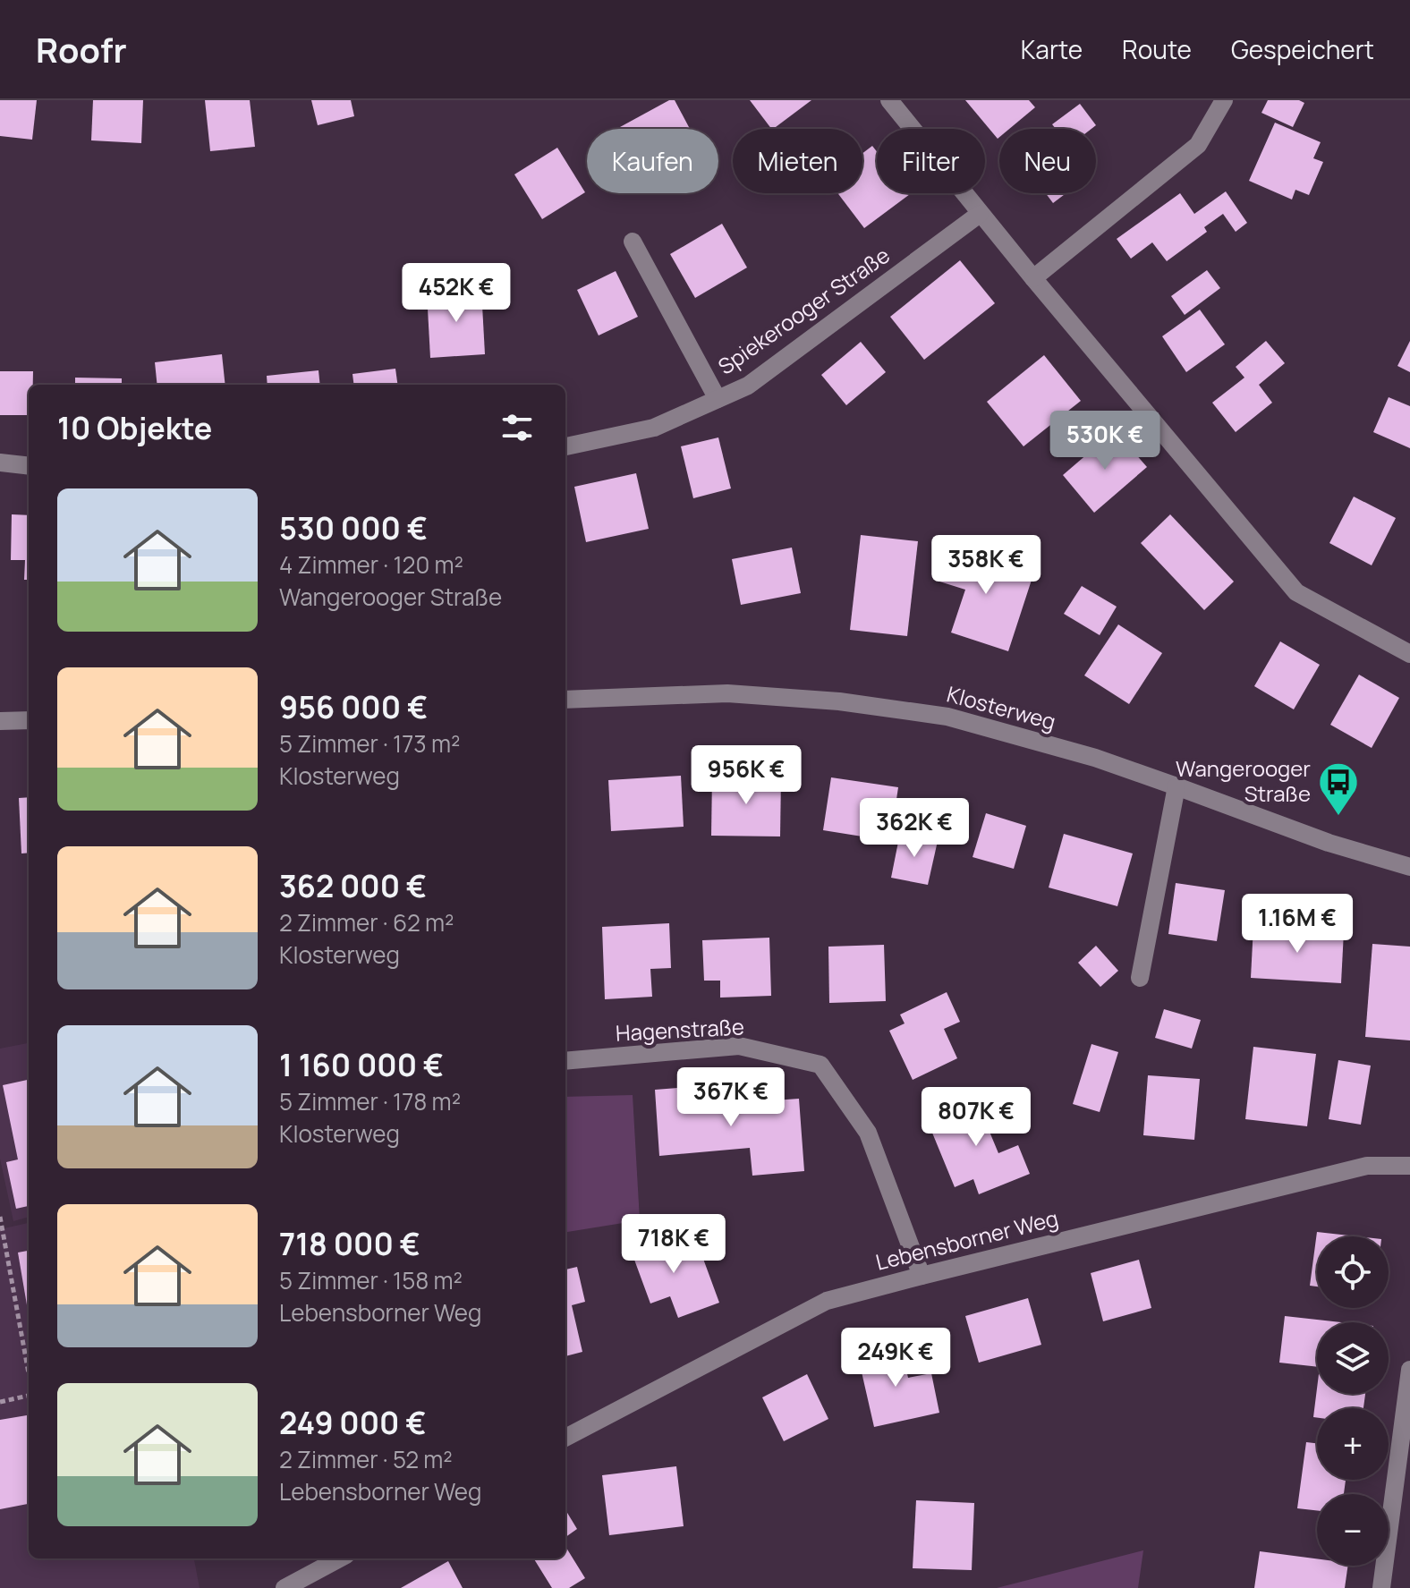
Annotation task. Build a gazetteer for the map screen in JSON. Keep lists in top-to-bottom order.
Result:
{
  "streets": {
    "street": [
      "Spiekerooger Straße",
      "Klosterweg",
      "Hagenstraße",
      "Lebensborner Weg"
    ]
  },
  "crossings": [
    ["Hagenstraße", "Lebensborner Weg"]
  ],
  "places": {
    "bus stop": ["Wangerooger Straße"]
  },
  "page": {
    "header": "Roofr",
    "nav": ["Karte", "Route", "Gespeichert"],
    "chip": [
      "Kaufen",
      "Mieten",
      "Filter",
      "Neu"
    ],
    "price": [
      "452K €",
      "530K €",
      "358K €",
      "956K €",
      "362K €",
      "1.16M €",
      "367K €",
      "807K €",
      "718K €",
      "249K €"
    ],
    "heading": "10 Objekte",
    "list": [
      {
        "name": "530 000 €",
        "note": "4 Zimmer · 120 m² · Wangerooger Straße"
      },
      {
        "name": "956 000 €",
        "note": "5 Zimmer · 173 m² · Klosterweg"
      },
      {
        "name": "362 000 €",
        "note": "2 Zimmer · 62 m² · Klosterweg"
      },
      {
        "name": "1 160 000 €",
        "note": "5 Zimmer · 178 m² · Klosterweg"
      },
      {
        "name": "718 000 €",
        "note": "5 Zimmer · 158 m² · Lebensborner Weg"
      },
      {
        "name": "249 000 €",
        "note": "2 Zimmer · 52 m² · Lebensborner Weg"
      }
    ],
    "map_buttons": ["+", "−"]
  }
}
